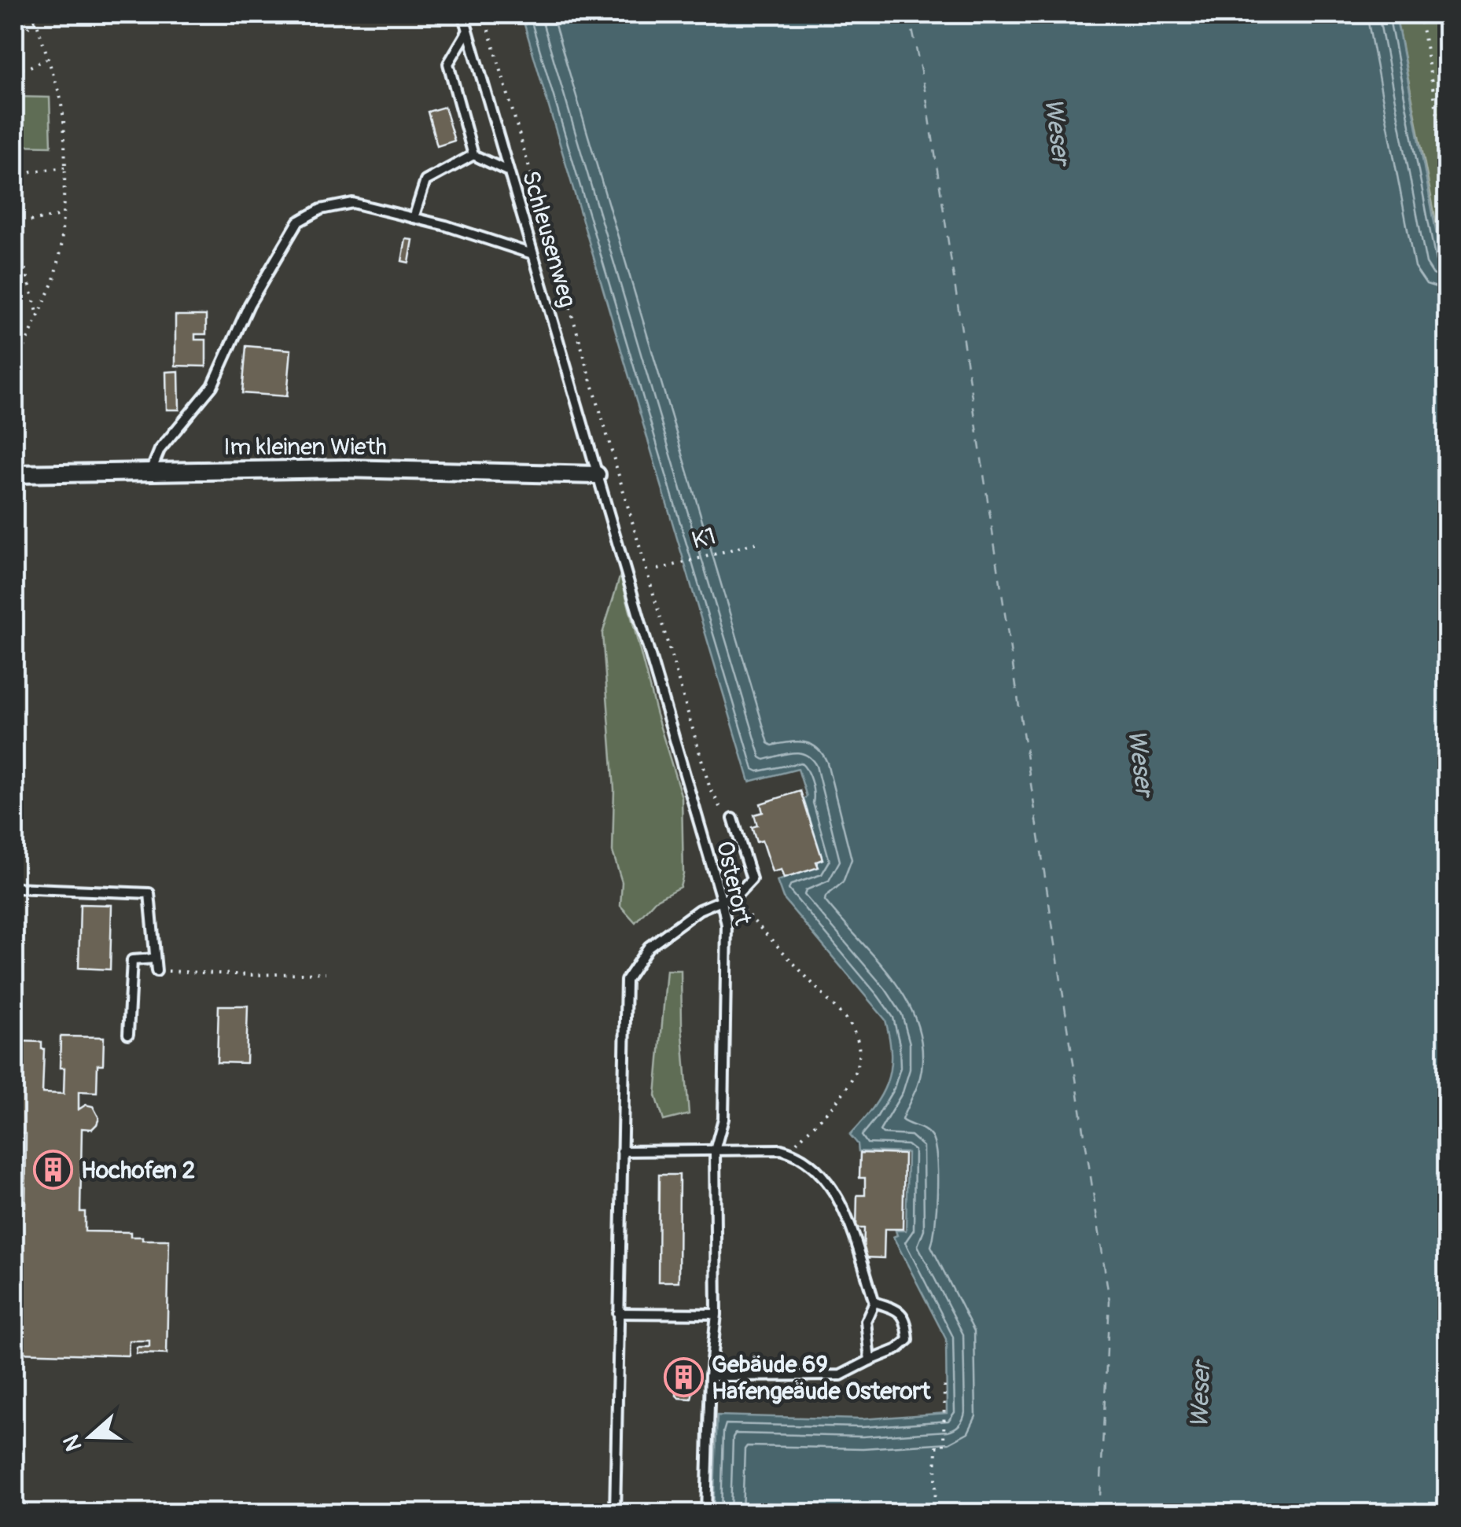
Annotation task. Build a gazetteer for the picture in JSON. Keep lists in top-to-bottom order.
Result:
{
  "streets": {
    "street": ["Im kleinen Wieth"],
    "lane": ["Schleusenweg", "Osterort"],
    "path": ["K1"]
  },
  "crossings": [
    ["Schleusenweg", "Im kleinen Wieth"],
    ["Schleusenweg", "Osterort"],
    ["Im kleinen Wieth", "Osterort"]
  ],
  "water": ["Weser"],
  "places": {
    "building": ["Hochofen 2", "Gebäude 69 Hafengeäude Osterort"]
  },
  "north": "left"
}
